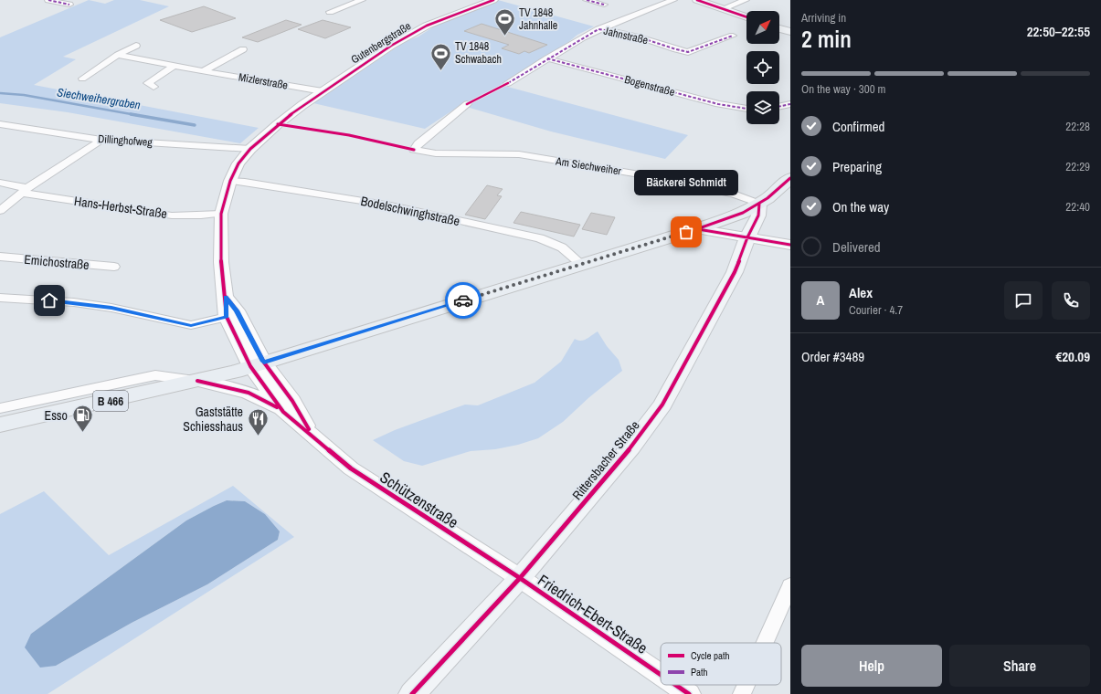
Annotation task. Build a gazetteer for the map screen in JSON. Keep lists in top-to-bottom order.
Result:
{
  "streets": {
    "main road": ["B 466", "Rittersbacher Straße"],
    "street": [
      "Jahnstraße",
      "Gutenbergstraße",
      "Mizlerstraße",
      "Bogenstraße",
      "Dillinghofweg",
      "Am Siechweiher",
      "Hans-Herbst-Straße",
      "Bodelschwinghstraße",
      "Emichostraße",
      "Schützenstraße",
      "Friedrich-Ebert-Straße"
    ]
  },
  "crossings": [
    ["Jahnstraße", "Bogenstraße"],
    ["Gutenbergstraße", "Mizlerstraße"],
    ["Gutenbergstraße", "Dillinghofweg"],
    ["Gutenbergstraße", "Hans-Herbst-Straße"],
    ["Gutenbergstraße", "Bodelschwinghstraße"],
    ["Am Siechweiher", "B 466"],
    ["Am Siechweiher", "Rittersbacher Straße"],
    ["Bodelschwinghstraße", "B 466"],
    ["B 466", "Rittersbacher Straße"],
    ["B 466", "Schützenstraße"],
    ["Rittersbacher Straße", "Schützenstraße"],
    ["Rittersbacher Straße", "Friedrich-Ebert-Straße"],
    ["Schützenstraße", "Friedrich-Ebert-Straße"]
  ],
  "water": ["Siechweihergraben"],
  "places": {
    "sports": ["TV 1848 Jahnhalle", "TV 1848 Schwabach"],
    "other": ["Bäckerei Schmidt"],
    "fuel station": ["Esso"],
    "restaurant": ["Gaststätte Schiesshaus"]
  },
  "legend": ["Cycle path", "Path"],
  "north": "top right",
  "page": {
    "heading": ["2 min", "Arriving in", "22:50–22:55"],
    "panel": [
      "Alex",
      "Courier · 4.7",
      "Order #3489",
      "€20.09"
    ],
    "bar": "On the way · 300 m",
    "list": [
      ["Confirmed", "22:28"],
      ["Preparing", "22:29"],
      ["On the way", "22:40"],
      "Delivered"
    ],
    "bubble": "Bäckerei Schmidt",
    "round": "A",
    "buttons": ["Help", "Share"]
  }
}
